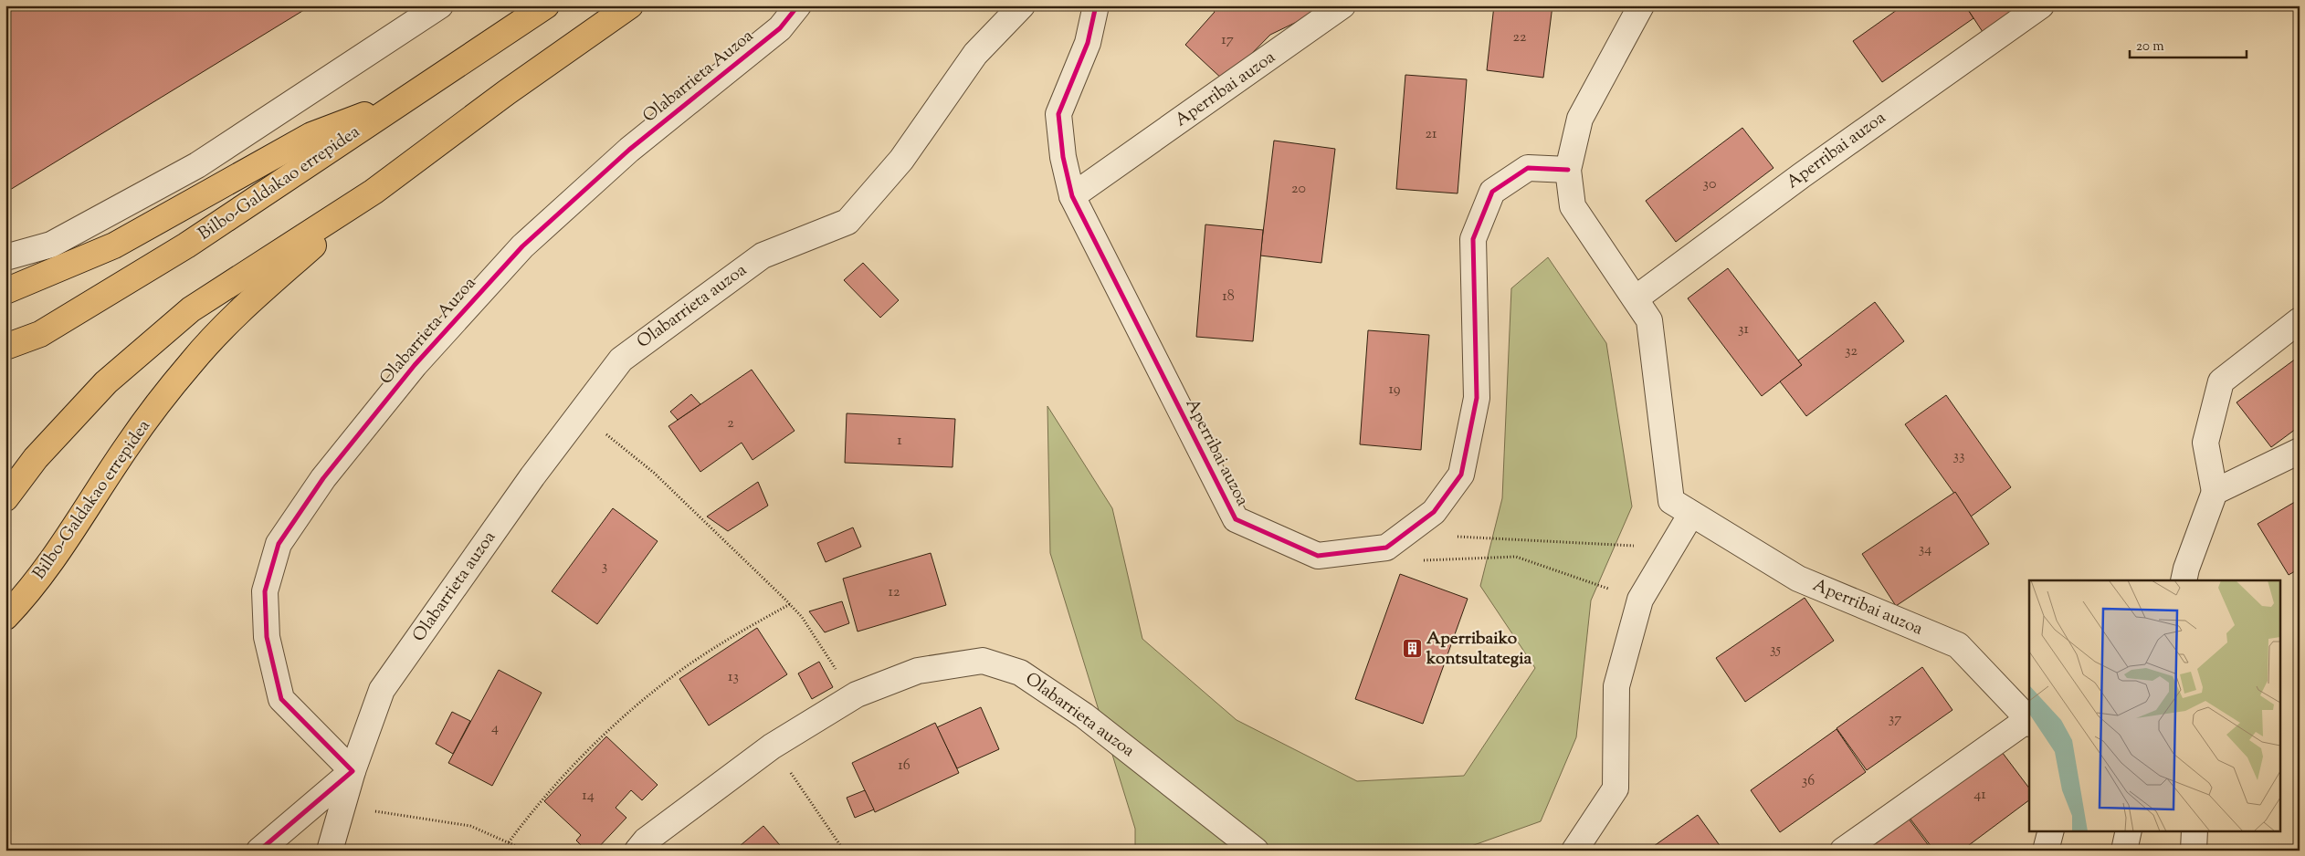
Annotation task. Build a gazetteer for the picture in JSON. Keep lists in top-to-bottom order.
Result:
{
  "streets": {
    "highway": ["Bilbo-Galdakao errepidea"],
    "street": ["Olabarrieta Auzoa", "Aperribai auzoa", "Olabarrieta auzoa"]
  },
  "crossings": [
    ["Olabarrieta Auzoa", "Olabarrieta auzoa"]
  ],
  "places": {
    "building": ["Aperribaiko kontsultategia"]
  },
  "house_numbers": [
    "22",
    "17",
    "21",
    "30",
    "20",
    "18",
    "31",
    "32",
    "19",
    "2",
    "1",
    "33",
    "34",
    "3",
    "12",
    "35",
    "13",
    "37",
    "4",
    "16",
    "36",
    "41",
    "14"
  ],
  "scale_bar": "20 m"
}
